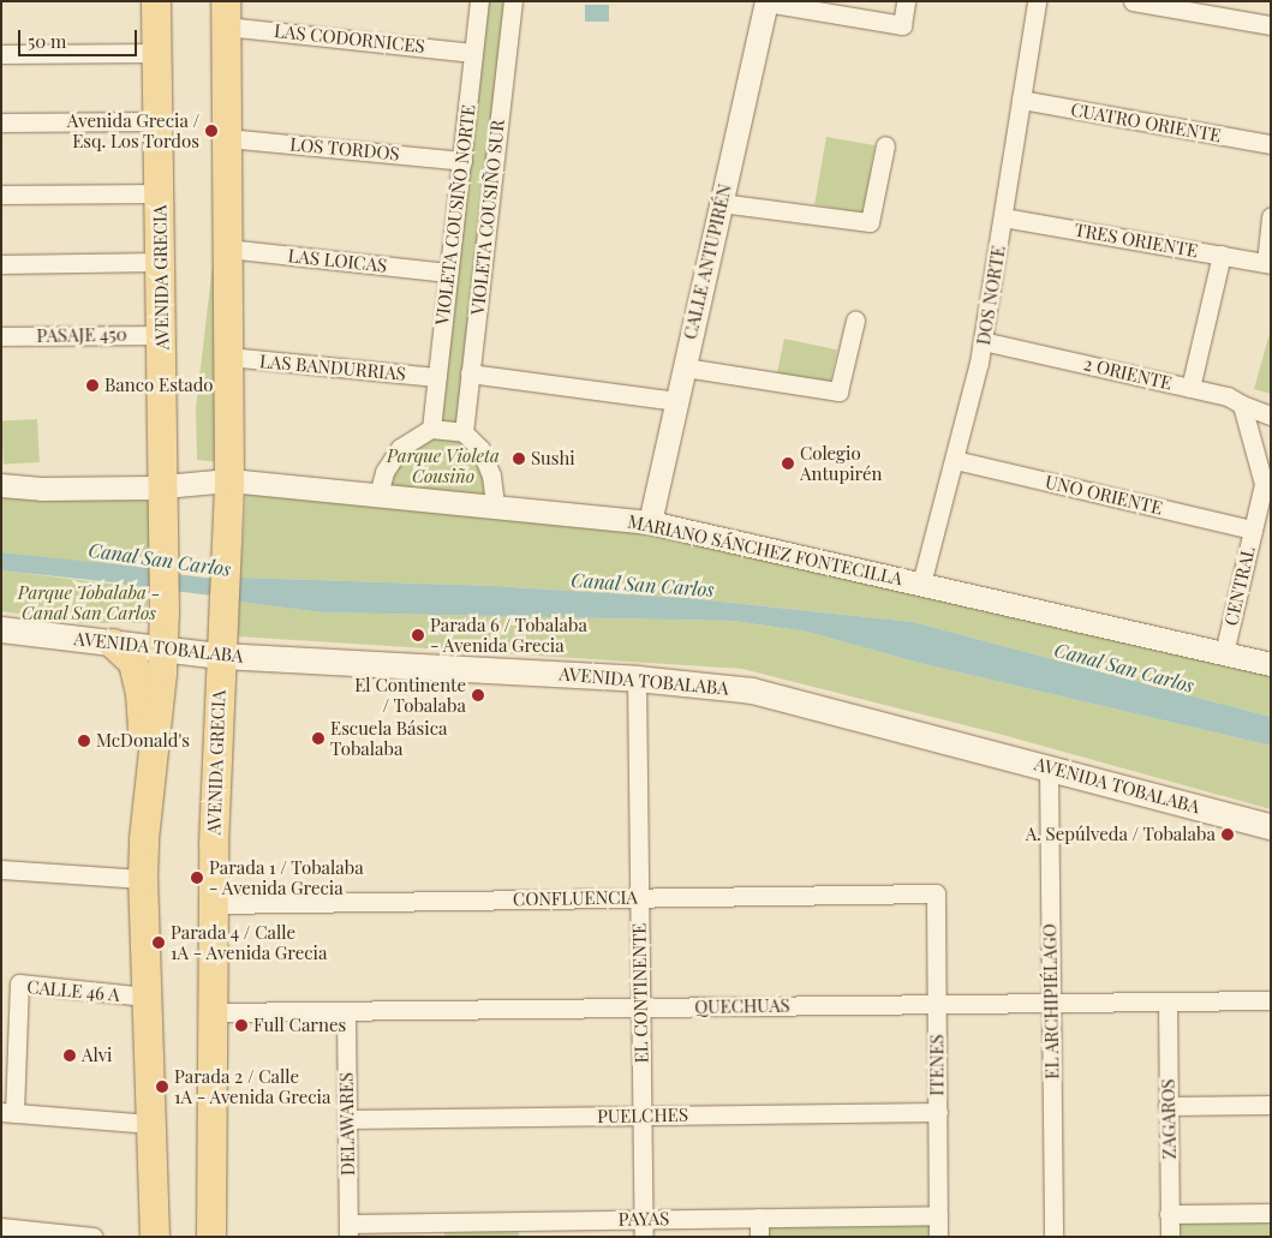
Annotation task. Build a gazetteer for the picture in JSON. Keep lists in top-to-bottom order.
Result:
{
  "streets": {
    "main road": ["AVENIDA GRECIA", "AVENIDA TOBALABA"],
    "street": [
      "LAS CODORNICES",
      "CUATRO ORIENTE",
      "LOS TORDOS",
      "VIOLETA COUSIÑO NORTE",
      "VIOLETA COUSIÑO SUR",
      "TRES ORIENTE",
      "LAS LOICAS",
      "CALLE ANTUPIRÉN",
      "DOS NORTE",
      "PASAJE 450",
      "LAS BANDURRIAS",
      "2 ORIENTE",
      "UNO ORIENTE",
      "MARIANO SÁNCHEZ FONTECILLA",
      "CENTRAL",
      "CONFLUENCIA",
      "CALLE 46 A",
      "EL CONTINENTE",
      "EL ARCHIPIÉLAGO",
      "QUECHUAS",
      "ITENES",
      "PUELCHES",
      "ZAGAROS",
      "DELAWARES",
      "PAYAS"
    ]
  },
  "crossings": [
    ["LAS CODORNICES", "VIOLETA COUSIÑO NORTE"],
    ["LAS CODORNICES", "AVENIDA GRECIA"],
    ["CUATRO ORIENTE", "DOS NORTE"],
    ["LOS TORDOS", "VIOLETA COUSIÑO NORTE"],
    ["LOS TORDOS", "AVENIDA GRECIA"],
    ["VIOLETA COUSIÑO NORTE", "LAS LOICAS"],
    ["VIOLETA COUSIÑO NORTE", "LAS BANDURRIAS"],
    ["TRES ORIENTE", "DOS NORTE"],
    ["LAS LOICAS", "AVENIDA GRECIA"],
    ["CALLE ANTUPIRÉN", "MARIANO SÁNCHEZ FONTECILLA"],
    ["AVENIDA GRECIA", "PASAJE 450"],
    ["AVENIDA GRECIA", "LAS BANDURRIAS"],
    ["AVENIDA GRECIA", "MARIANO SÁNCHEZ FONTECILLA"],
    ["AVENIDA GRECIA", "AVENIDA TOBALABA"],
    ["AVENIDA GRECIA", "CONFLUENCIA"],
    ["AVENIDA GRECIA", "CALLE 46 A"],
    ["AVENIDA GRECIA", "QUECHUAS"],
    ["DOS NORTE", "2 ORIENTE"],
    ["DOS NORTE", "UNO ORIENTE"],
    ["DOS NORTE", "MARIANO SÁNCHEZ FONTECILLA"],
    ["2 ORIENTE", "CENTRAL"],
    ["UNO ORIENTE", "CENTRAL"],
    ["MARIANO SÁNCHEZ FONTECILLA", "CENTRAL"],
    ["AVENIDA TOBALABA", "EL CONTINENTE"],
    ["AVENIDA TOBALABA", "EL ARCHIPIÉLAGO"],
    ["CONFLUENCIA", "EL CONTINENTE"],
    ["CONFLUENCIA", "ITENES"],
    ["EL CONTINENTE", "QUECHUAS"],
    ["EL CONTINENTE", "PUELCHES"],
    ["EL CONTINENTE", "PAYAS"],
    ["EL ARCHIPIÉLAGO", "QUECHUAS"],
    ["QUECHUAS", "ITENES"],
    ["QUECHUAS", "ZAGAROS"],
    ["QUECHUAS", "DELAWARES"],
    ["ITENES", "PUELCHES"],
    ["ITENES", "PAYAS"],
    ["PUELCHES", "DELAWARES"],
    ["DELAWARES", "PAYAS"]
  ],
  "water": ["Canal San Carlos"],
  "parks": ["Parque Violeta Cousiño", "Parque Tobalaba - Canal San Carlos"],
  "places": [
    "Avenida Grecia / Esq. Los Tordos",
    "Banco Estado",
    "Sushi",
    "Colegio Antupirén",
    "Parada 6 / Tobalaba - Avenida Grecia",
    "El Continente / Tobalaba",
    "Escuela Básica Tobalaba",
    "McDonald's",
    "A. Sepúlveda / Tobalaba",
    "Parada 1 / Tobalaba - Avenida Grecia",
    "Parada 4 / Calle 1A - Avenida Grecia",
    "Full Carnes",
    "Alvi",
    "Parada 2 / Calle 1A - Avenida Grecia"
  ],
  "scale_bar": "50 m"
}
